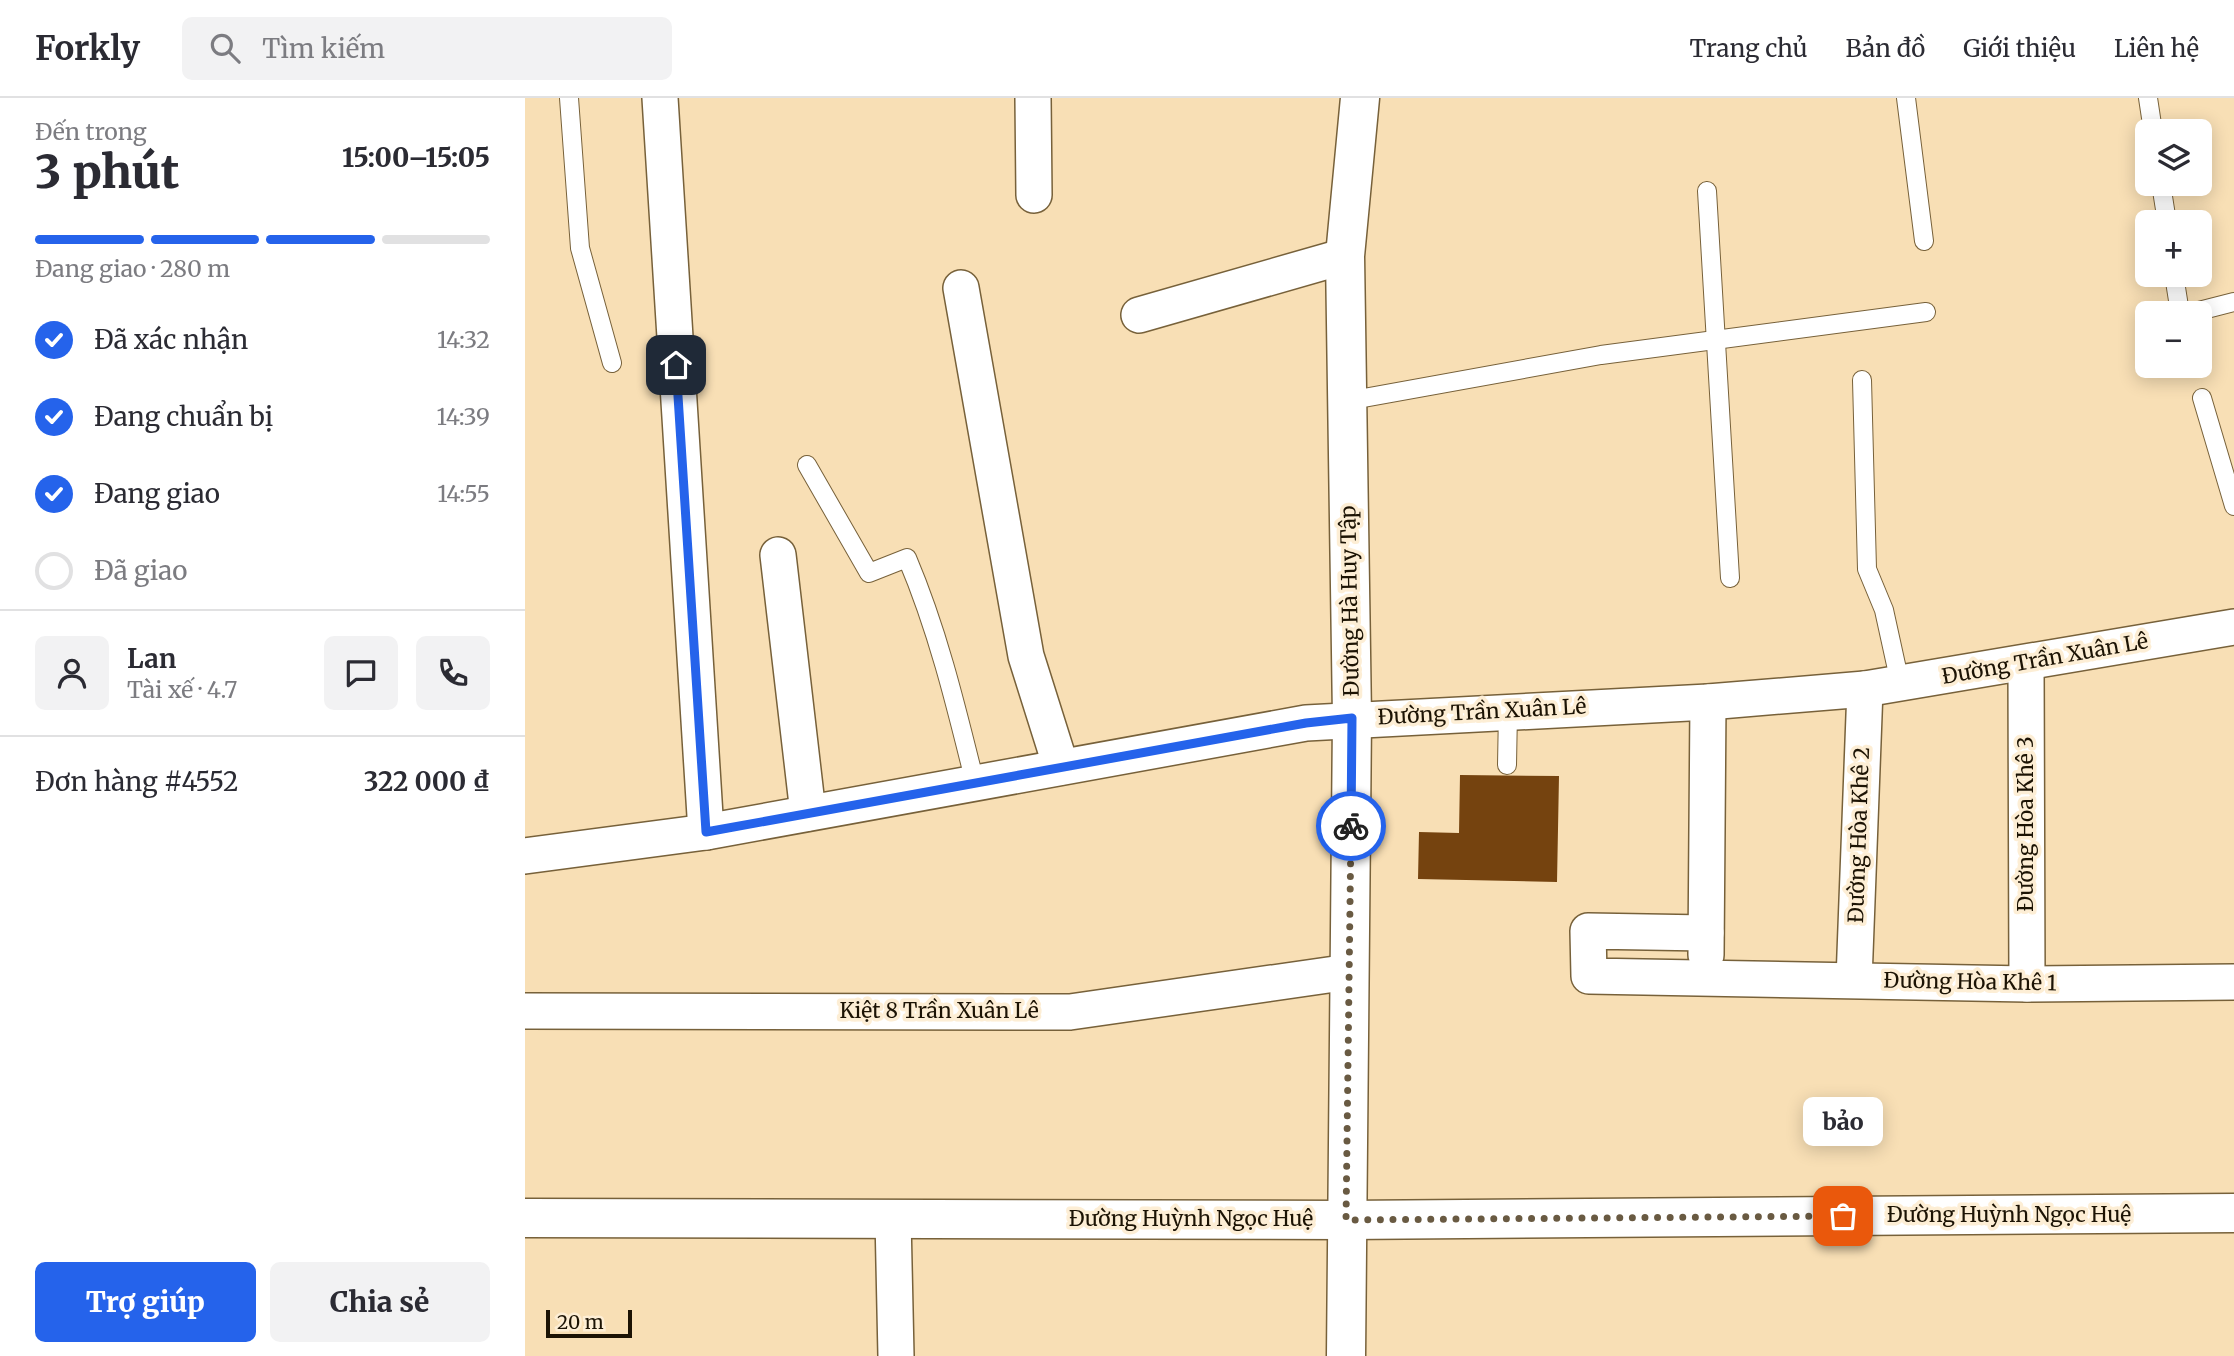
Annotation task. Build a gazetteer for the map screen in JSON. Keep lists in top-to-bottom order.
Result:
{
  "streets": {
    "street": [
      "Đường Hà Huy Tập",
      "Đường Trần Xuân Lê",
      "Đường Hòa Khê 3",
      "Đường Hòa Khê 2",
      "Đường Hòa Khê 1",
      "Kiệt 8 Trần Xuân Lê",
      "Đường Huỳnh Ngọc Huệ"
    ]
  },
  "crossings": [
    ["Đường Hà Huy Tập", "Đường Trần Xuân Lê"],
    ["Đường Hà Huy Tập", "Kiệt 8 Trần Xuân Lê"],
    ["Đường Hà Huy Tập", "Đường Huỳnh Ngọc Huệ"],
    ["Đường Trần Xuân Lê", "Đường Hòa Khê 3"],
    ["Đường Trần Xuân Lê", "Đường Hòa Khê 2"],
    ["Đường Hòa Khê 3", "Đường Hòa Khê 1"],
    ["Đường Hòa Khê 2", "Đường Hòa Khê 1"]
  ],
  "places": ["bảo"],
  "scale_bar": "20 m",
  "page": {
    "header": "Forkly",
    "search": "Tìm kiếm",
    "nav": [
      "Trang chủ",
      "Bản đồ",
      "Giới thiệu",
      "Liên hệ"
    ],
    "heading": ["3 phút", "Đến trong", "15:00–15:05"],
    "panel": [
      "Lan",
      "Tài xế · 4.7",
      "Đơn hàng #4552",
      "322 000 ₫"
    ],
    "map_buttons": ["+", "−"],
    "bar": "Đang giao · 280 m",
    "list": [
      ["Đã xác nhận", "14:32"],
      ["Đang chuẩn bị", "14:39"],
      ["Đang giao", "14:55"],
      "Đã giao"
    ],
    "bubble": "bảo",
    "buttons": ["Trợ giúp", "Chia sẻ"],
    "scale": "20 m"
  }
}
